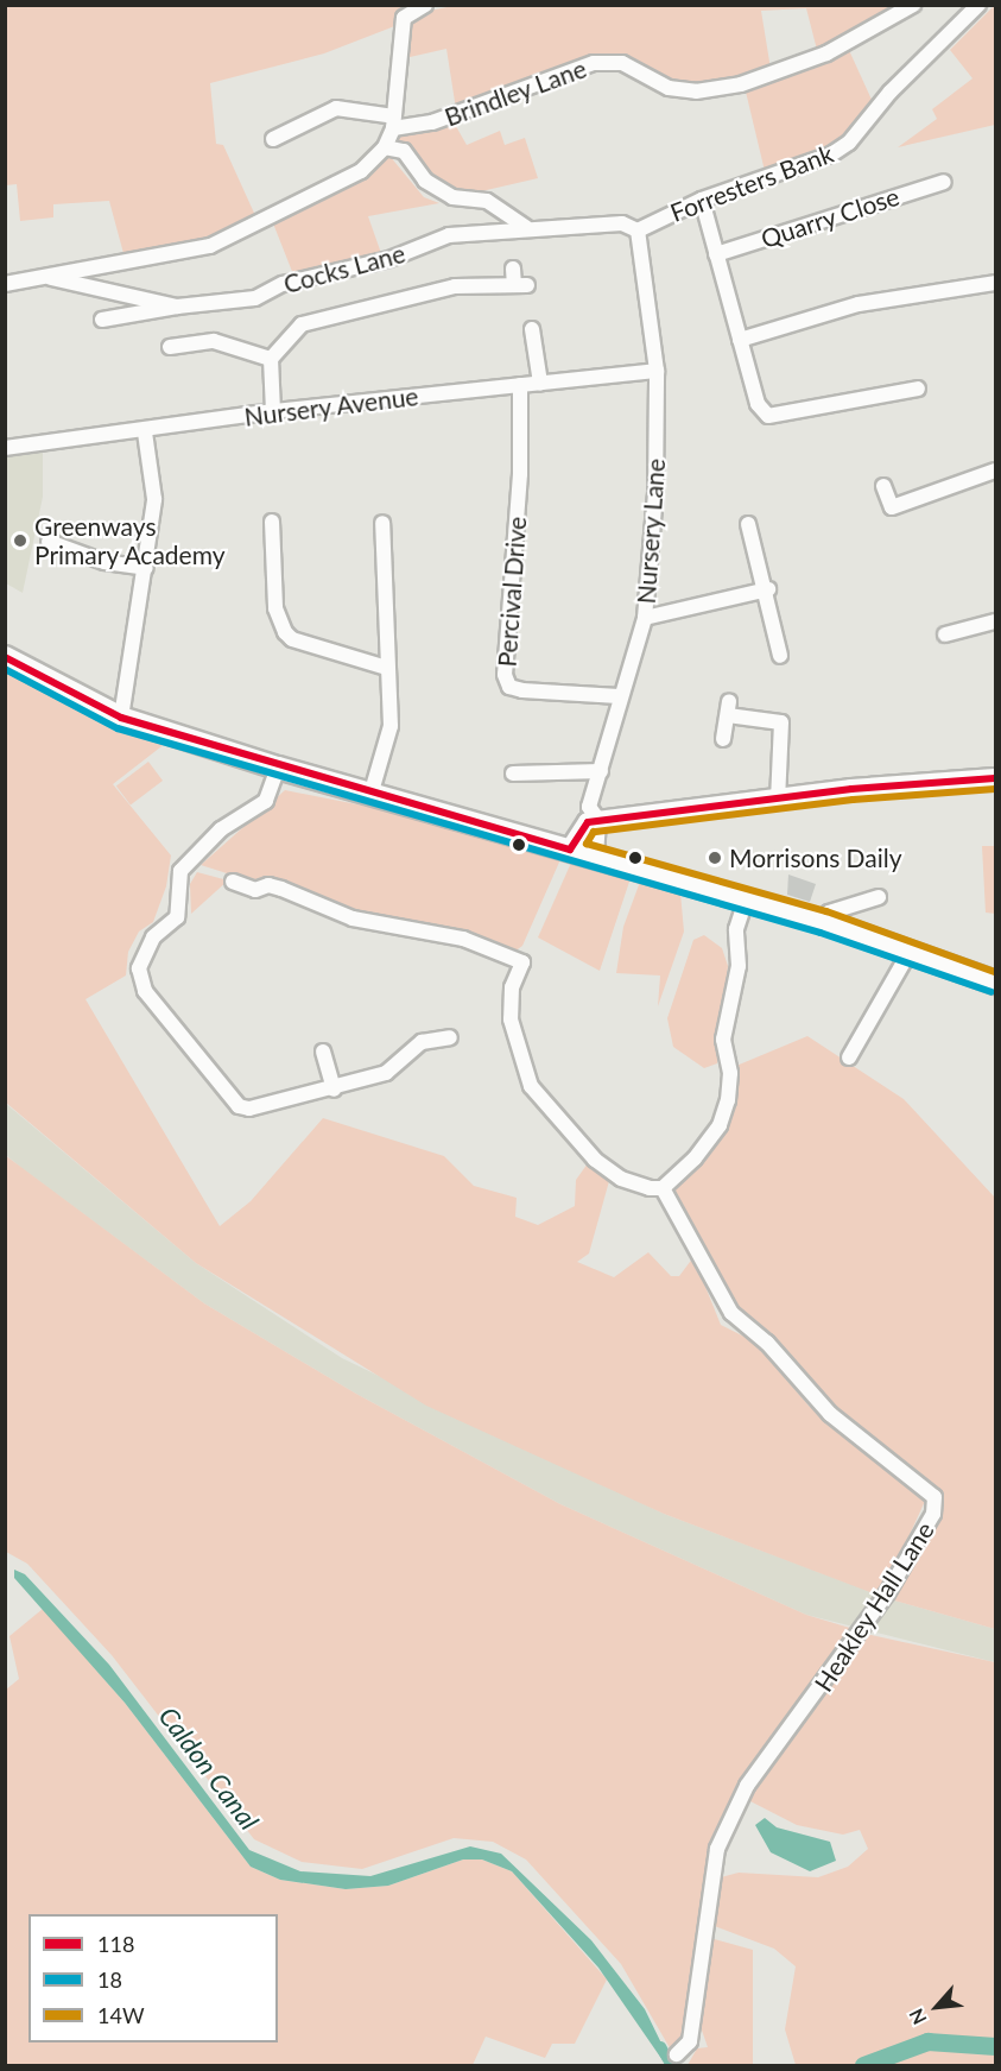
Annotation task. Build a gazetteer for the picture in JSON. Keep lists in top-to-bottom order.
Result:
{
  "streets": {
    "street": [
      "Brindley Lane",
      "Forresters Bank",
      "Quarry Close",
      "Cocks Lane",
      "Nursery Avenue",
      "Nursery Lane",
      "Percival Drive",
      "Heakley Hall Lane"
    ]
  },
  "crossings": [
    ["Forresters Bank", "Cocks Lane"],
    ["Forresters Bank", "Nursery Lane"],
    ["Cocks Lane", "Nursery Lane"],
    ["Nursery Avenue", "Nursery Lane"],
    ["Nursery Avenue", "Percival Drive"],
    ["Nursery Lane", "Percival Drive"]
  ],
  "water": ["Caldon Canal"],
  "places": ["Greenways Primary Academy", "Morrisons Daily"],
  "lines": ["transit line 118", "transit line 18", "transit line 14W"],
  "legend": ["118", "18", "14W"],
  "north": "bottom left"
}
